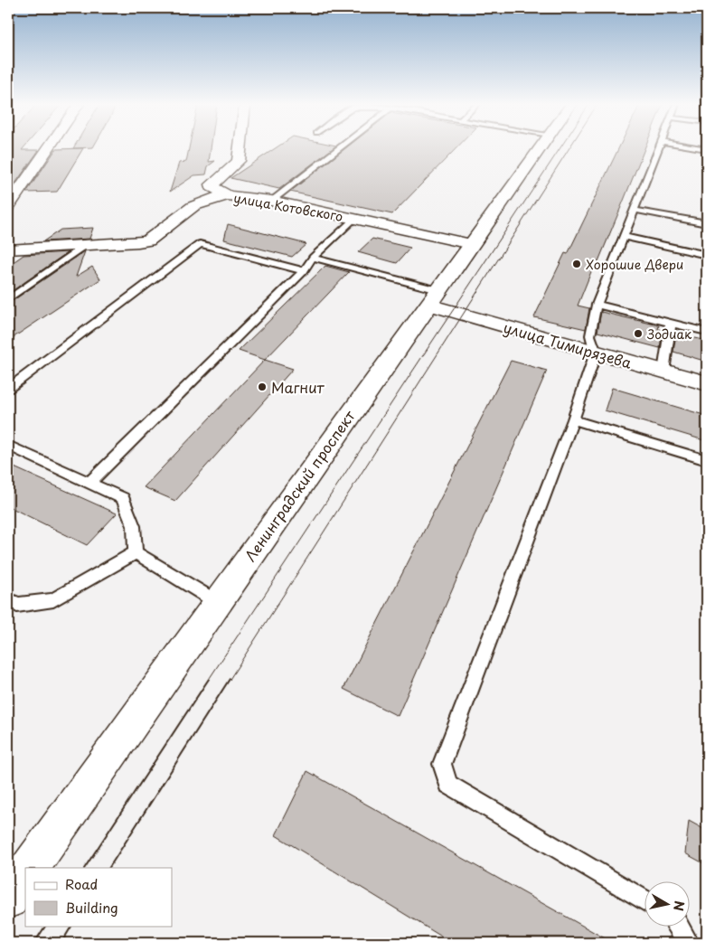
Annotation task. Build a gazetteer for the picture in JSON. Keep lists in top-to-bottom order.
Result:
{
  "streets": {
    "street": ["улица Котовского", "улица Тимирязева", "Ленинградский проспект"]
  },
  "crossings": [
    ["улица Котовского", "Ленинградский проспект"],
    ["улица Тимирязева", "Ленинградский проспект"]
  ],
  "places": ["Хорошие Двери", "Зодиак", "Магнит"],
  "legend": ["Road", "Building"],
  "north": "right"
}
